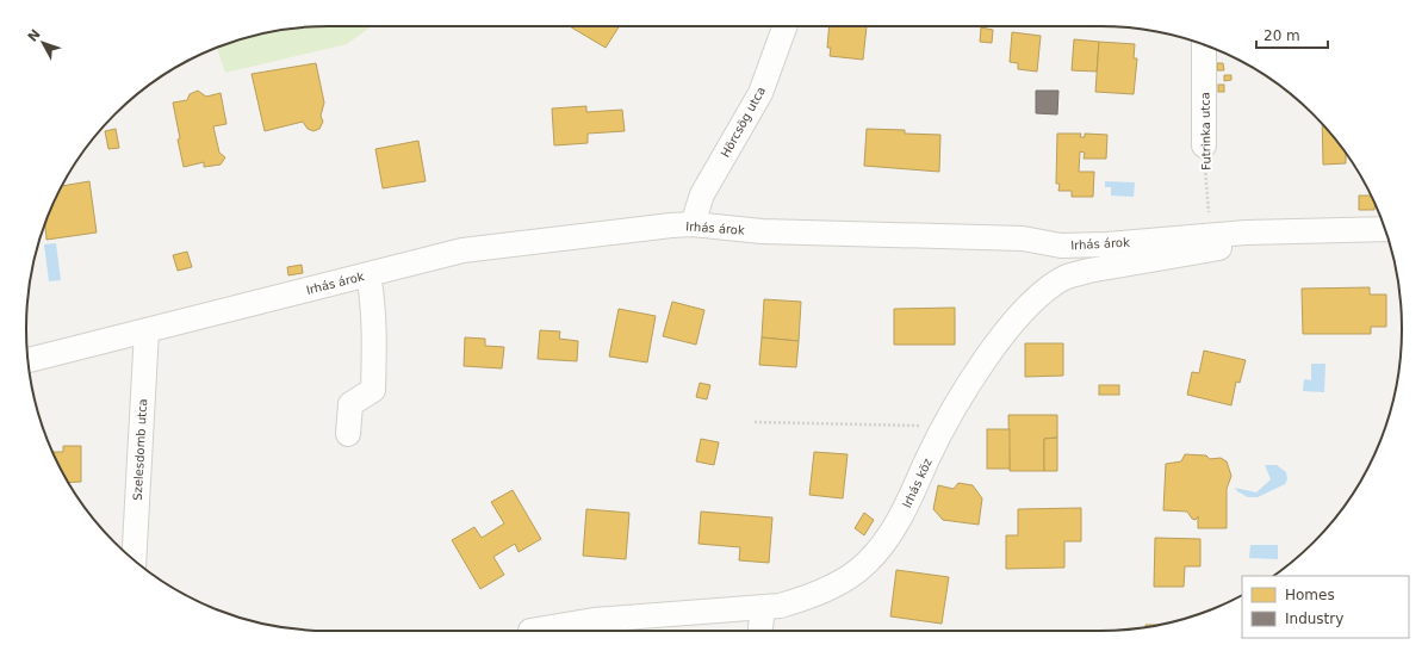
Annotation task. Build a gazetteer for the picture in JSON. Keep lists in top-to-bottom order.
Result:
{
  "streets": {
    "street": [
      "Hörcsög utca",
      "Futrinka utca",
      "Irhás árok",
      "Szelesdomb utca",
      "Irhás köz"
    ]
  },
  "crossings": [
    ["Hörcsög utca", "Irhás árok"],
    ["Irhás árok", "Szelesdomb utca"],
    ["Irhás árok", "Irhás köz"]
  ],
  "legend": ["Homes", "Industry"],
  "scale_bar": "20 m",
  "north": "top left"
}
